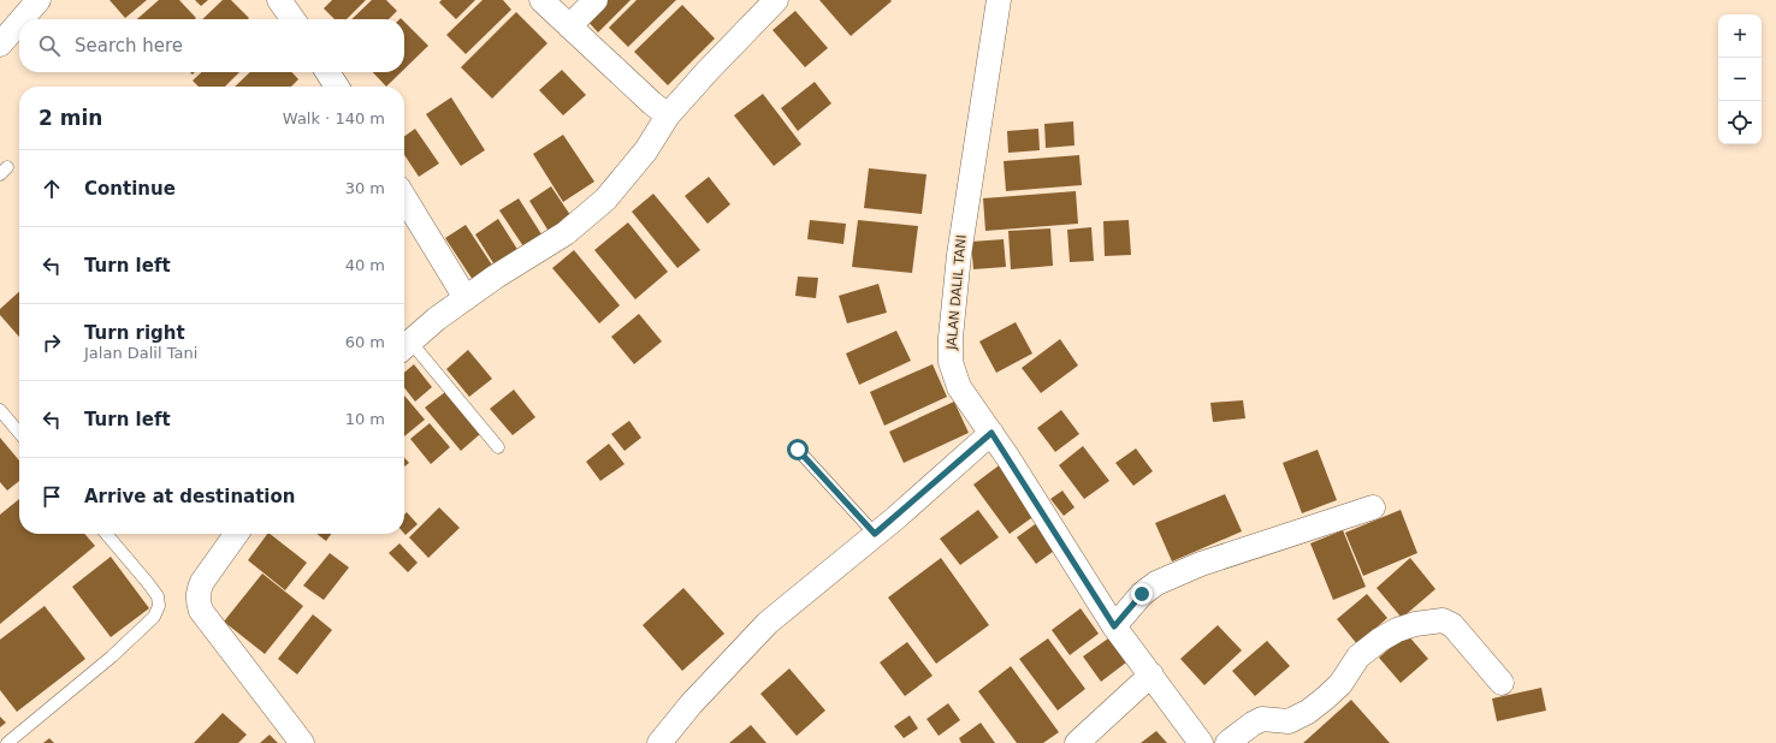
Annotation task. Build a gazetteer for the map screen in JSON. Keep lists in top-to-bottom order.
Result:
{
  "streets": {
    "street": ["JALAN DALIL TANI"]
  },
  "page": {
    "map_buttons": ["+", "−"],
    "search": "Search here",
    "heading": ["2 min", "Walk · 140 m"],
    "list": [
      ["Continue", "30 m"],
      ["Turn left", "40 m"],
      ["Turn right", "Jalan Dalil Tani", "60 m"],
      ["Turn left", "10 m"],
      "Arrive at destination"
    ]
  }
}
